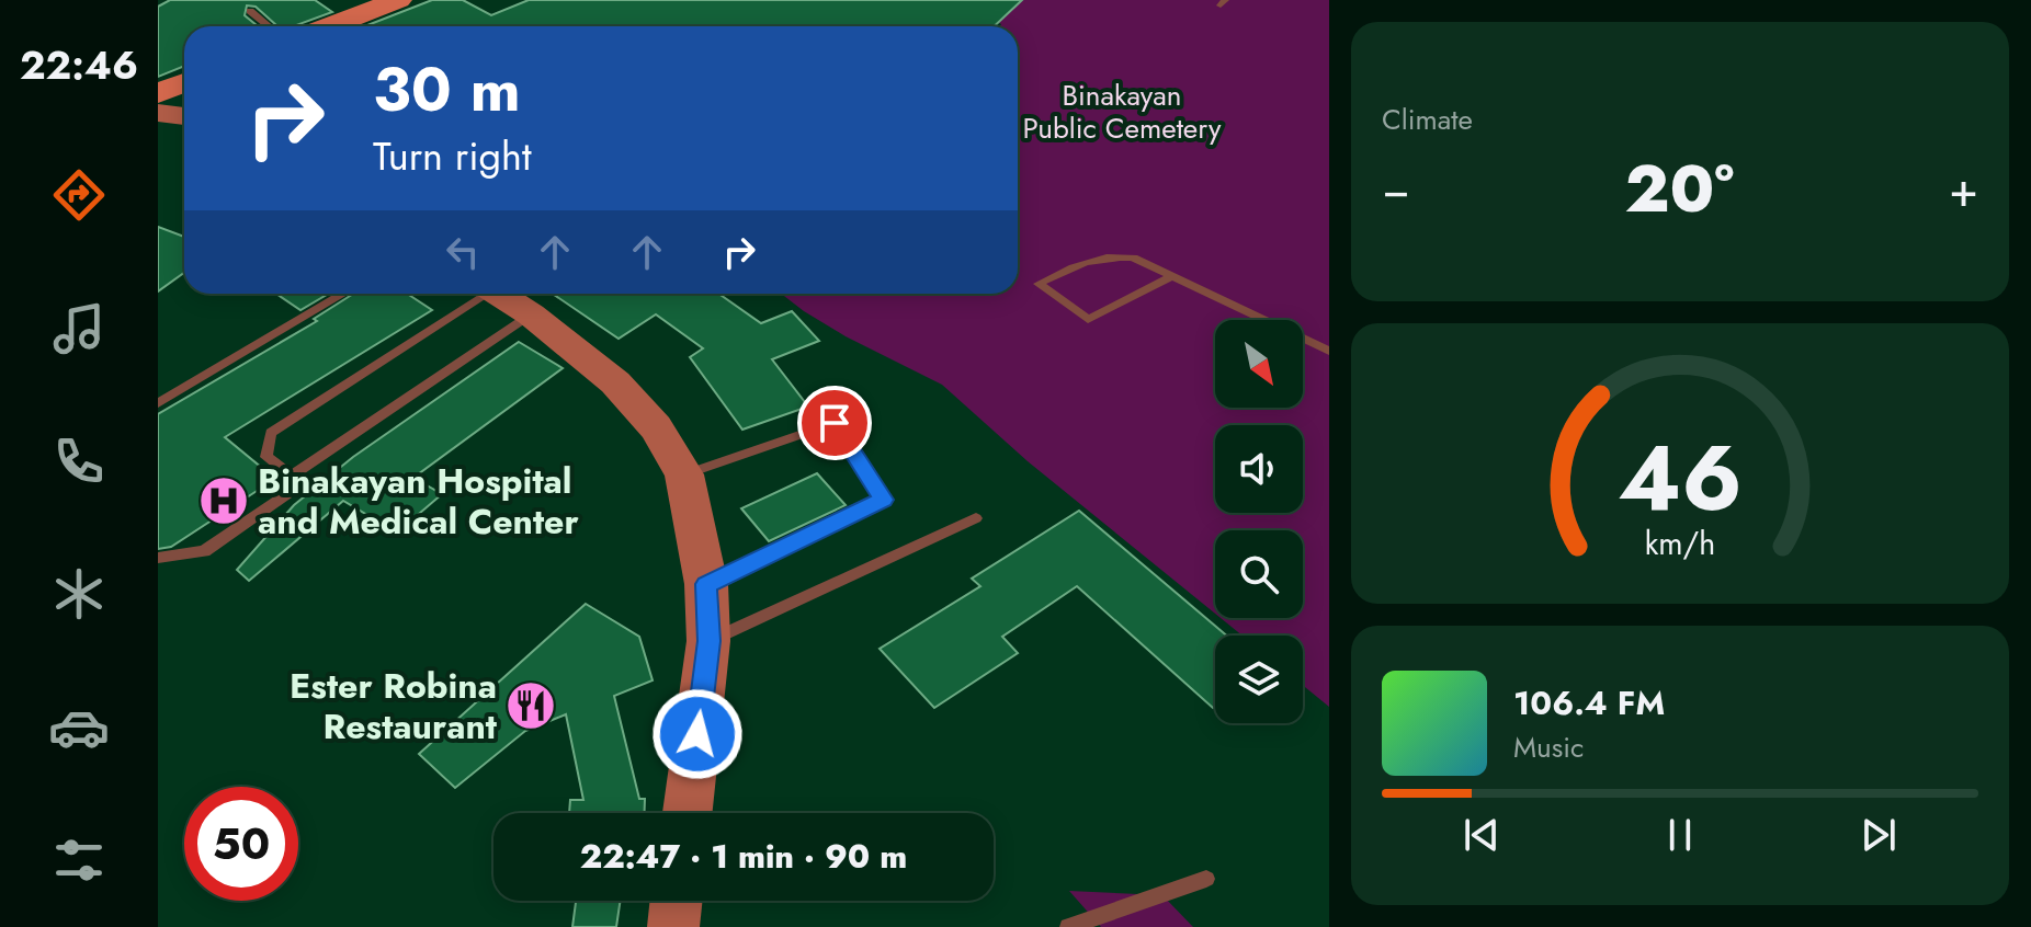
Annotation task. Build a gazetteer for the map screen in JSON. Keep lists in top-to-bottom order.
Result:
{
  "parks": ["Binakayan Public Cemetery"],
  "places": {
    "hospital": ["Binakayan Hospital and Medical Center"],
    "restaurant": ["Ester Robina Restaurant"]
  },
  "north": "bottom right",
  "page": {
    "tabs": "22:46",
    "tile": "Climate",
    "turn": ["30 m", "Turn right"],
    "heat": ["−", "20°", "+"],
    "song": ["106.4 FM", "Music"],
    "limit": "50",
    "trip": "22:47 · 1 min · 90 m",
    "gauge": ["46", "km/h"]
  }
}
